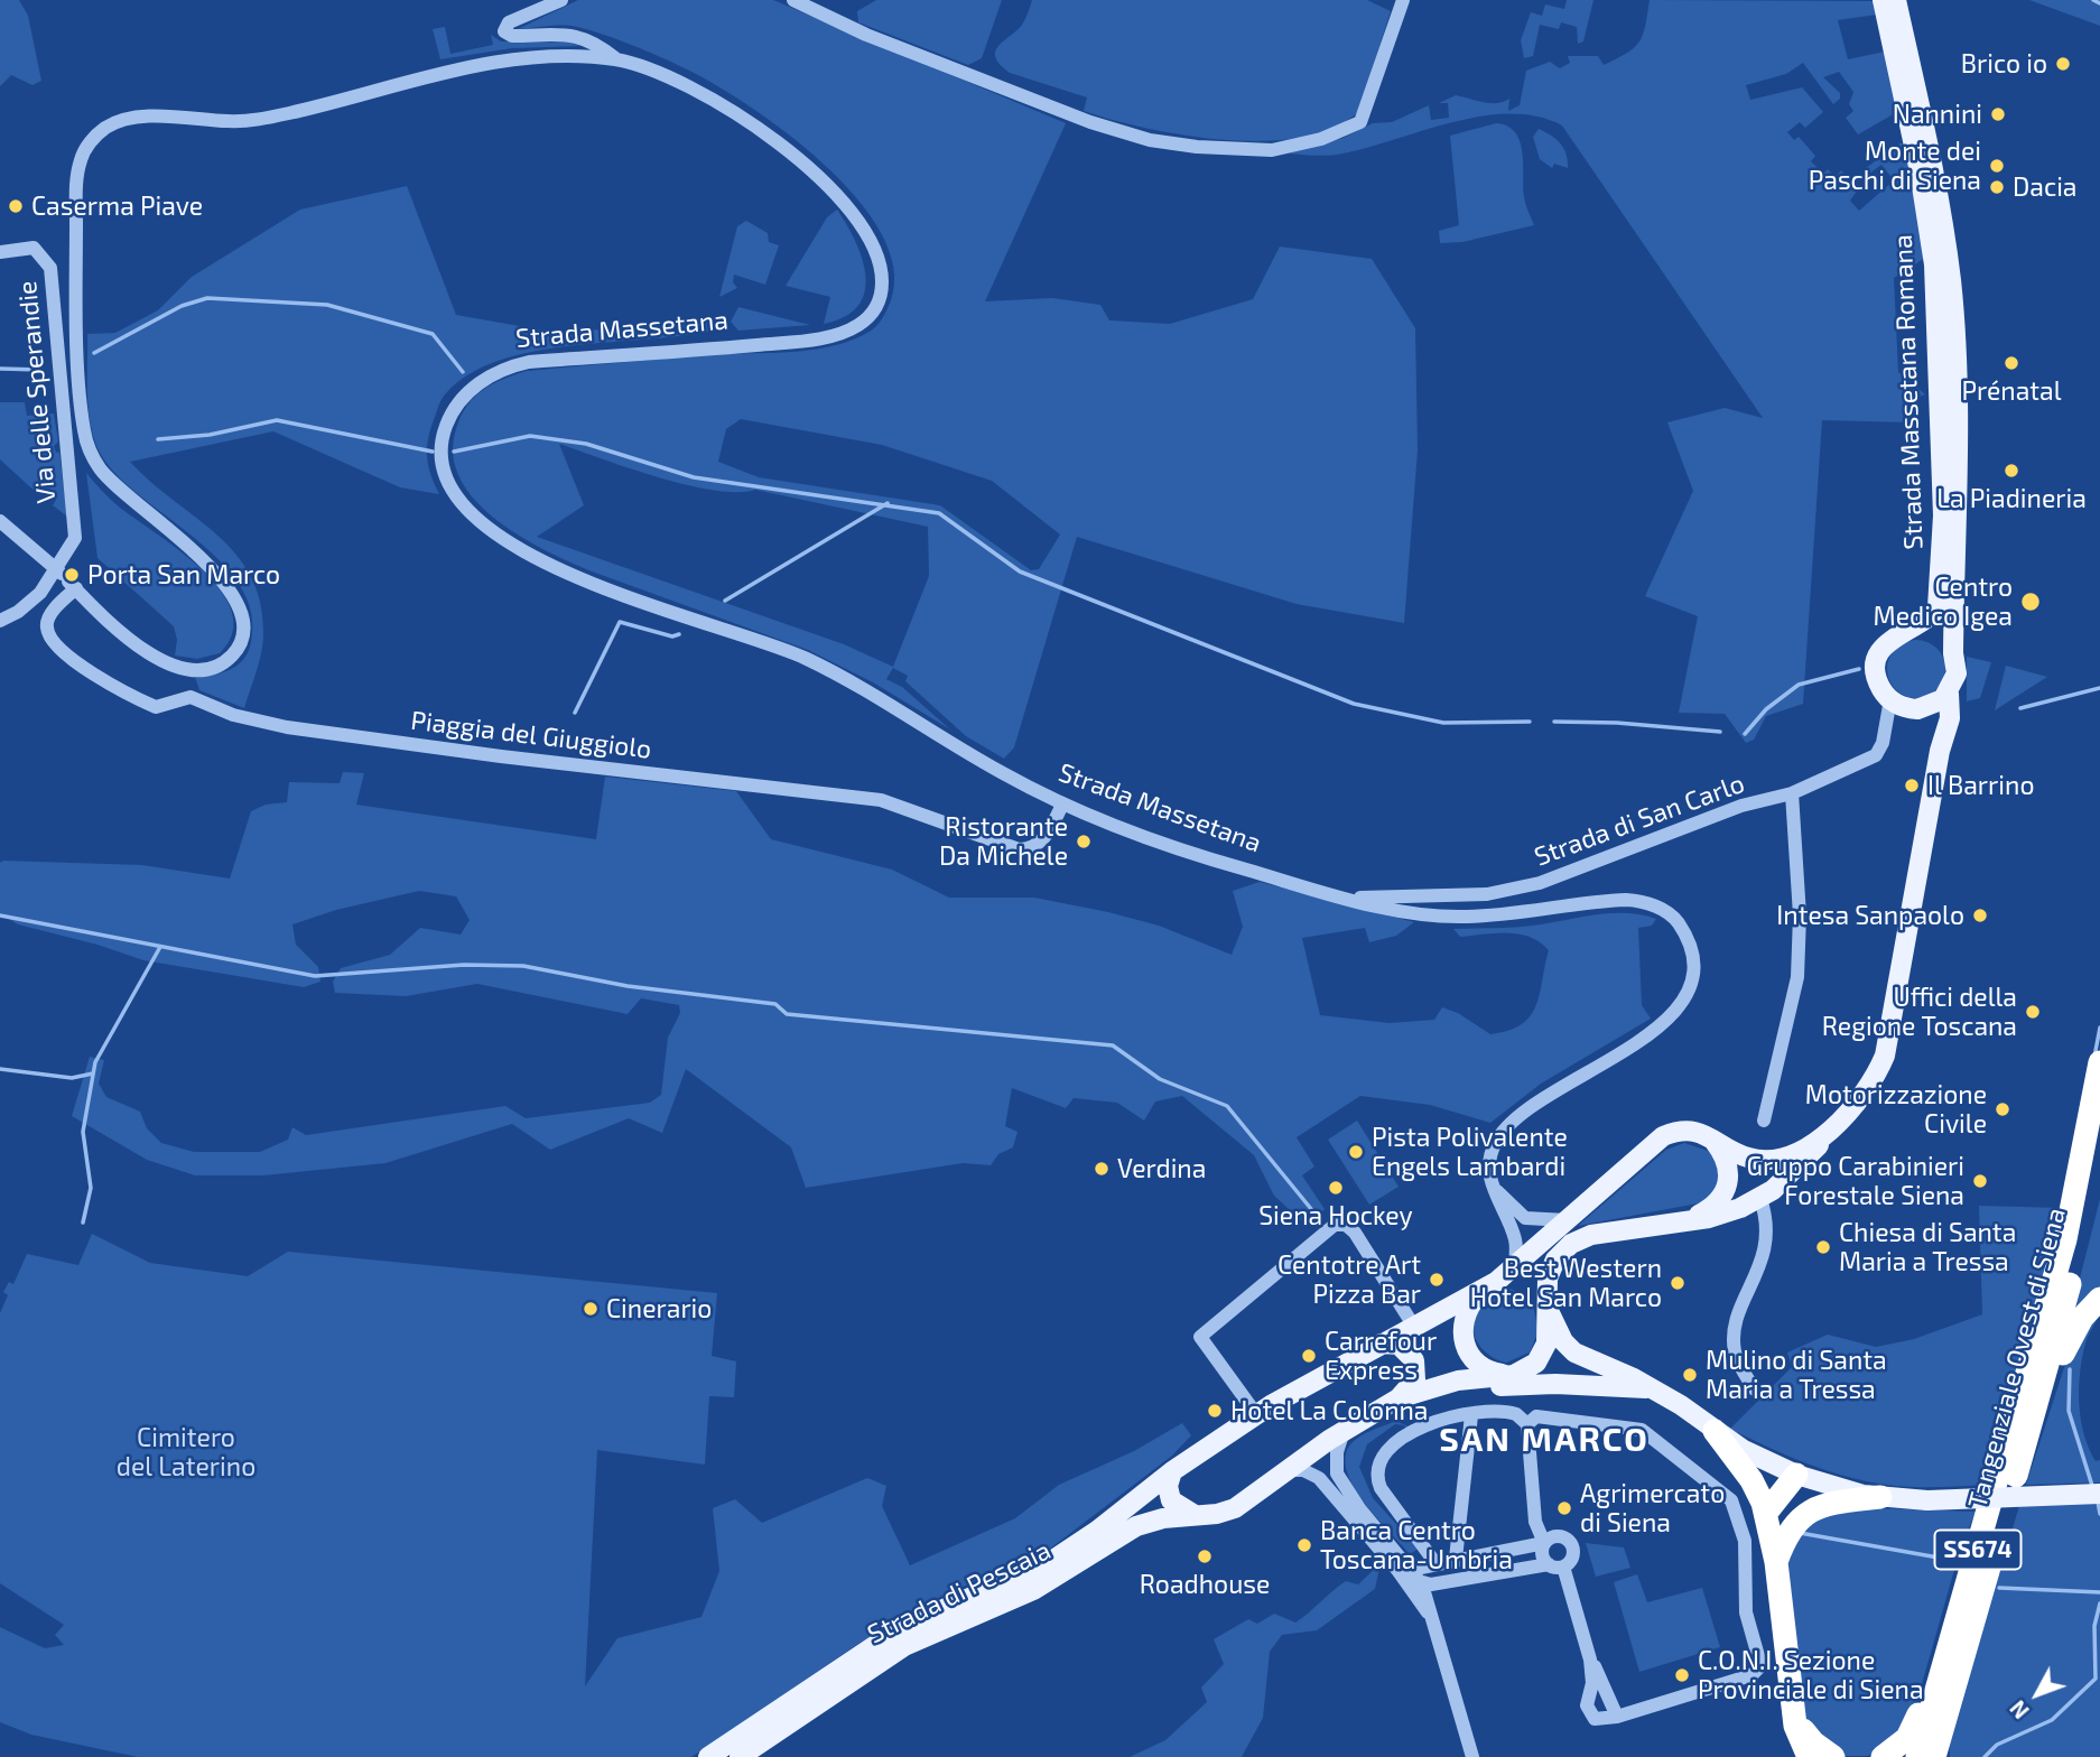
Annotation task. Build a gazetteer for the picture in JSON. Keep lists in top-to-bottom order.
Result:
{
  "streets": {
    "highway": ["Tangenziale Ovest di Siena", "SS674"],
    "main road": ["Strada Massetana Romana", "Strada di Pescaia"],
    "street": [
      "Strada Massetana",
      "Via delle Sperandie",
      "Piaggia del Giuggiolo",
      "Strada di San Carlo"
    ]
  },
  "crossings": [
    ["Strada Massetana", "Via delle Sperandie"],
    ["Strada Massetana", "Piaggia del Giuggiolo"],
    ["Strada Massetana", "Strada di San Carlo"],
    ["Strada Massetana", "Strada di Pescaia"],
    ["Via delle Sperandie", "Piaggia del Giuggiolo"],
    ["Strada Massetana Romana", "Strada di San Carlo"]
  ],
  "districts": ["SAN MARCO"],
  "parks": ["Cimitero del Laterino"],
  "places": [
    "Brico io",
    "Nannini",
    "Monte dei Paschi di Siena",
    "Dacia",
    "Caserma Piave",
    "Prénatal",
    "La Piadineria",
    "Porta San Marco",
    "Centro Medico Igea",
    "Il Barrino",
    "Ristorante Da Michele",
    "Intesa Sanpaolo",
    "Uffici della Regione Toscana",
    "Motorizzazione Civile",
    "Pista Polivalente Engels Lambardi",
    "Verdina",
    "Gruppo Carabinieri Forestale Siena",
    "Siena Hockey",
    "Chiesa di Santa Maria a Tressa",
    "Centotre Art Pizza Bar",
    "Best Western Hotel San Marco",
    "Cinerario",
    "Carrefour Express",
    "Mulino di Santa Maria a Tressa",
    "Hotel La Colonna",
    "Agrimercato di Siena",
    "Banca Centro Toscana-Umbria",
    "Roadhouse",
    "C.O.N.I. Sezione Provinciale di Siena"
  ],
  "north": "bottom left"
}
